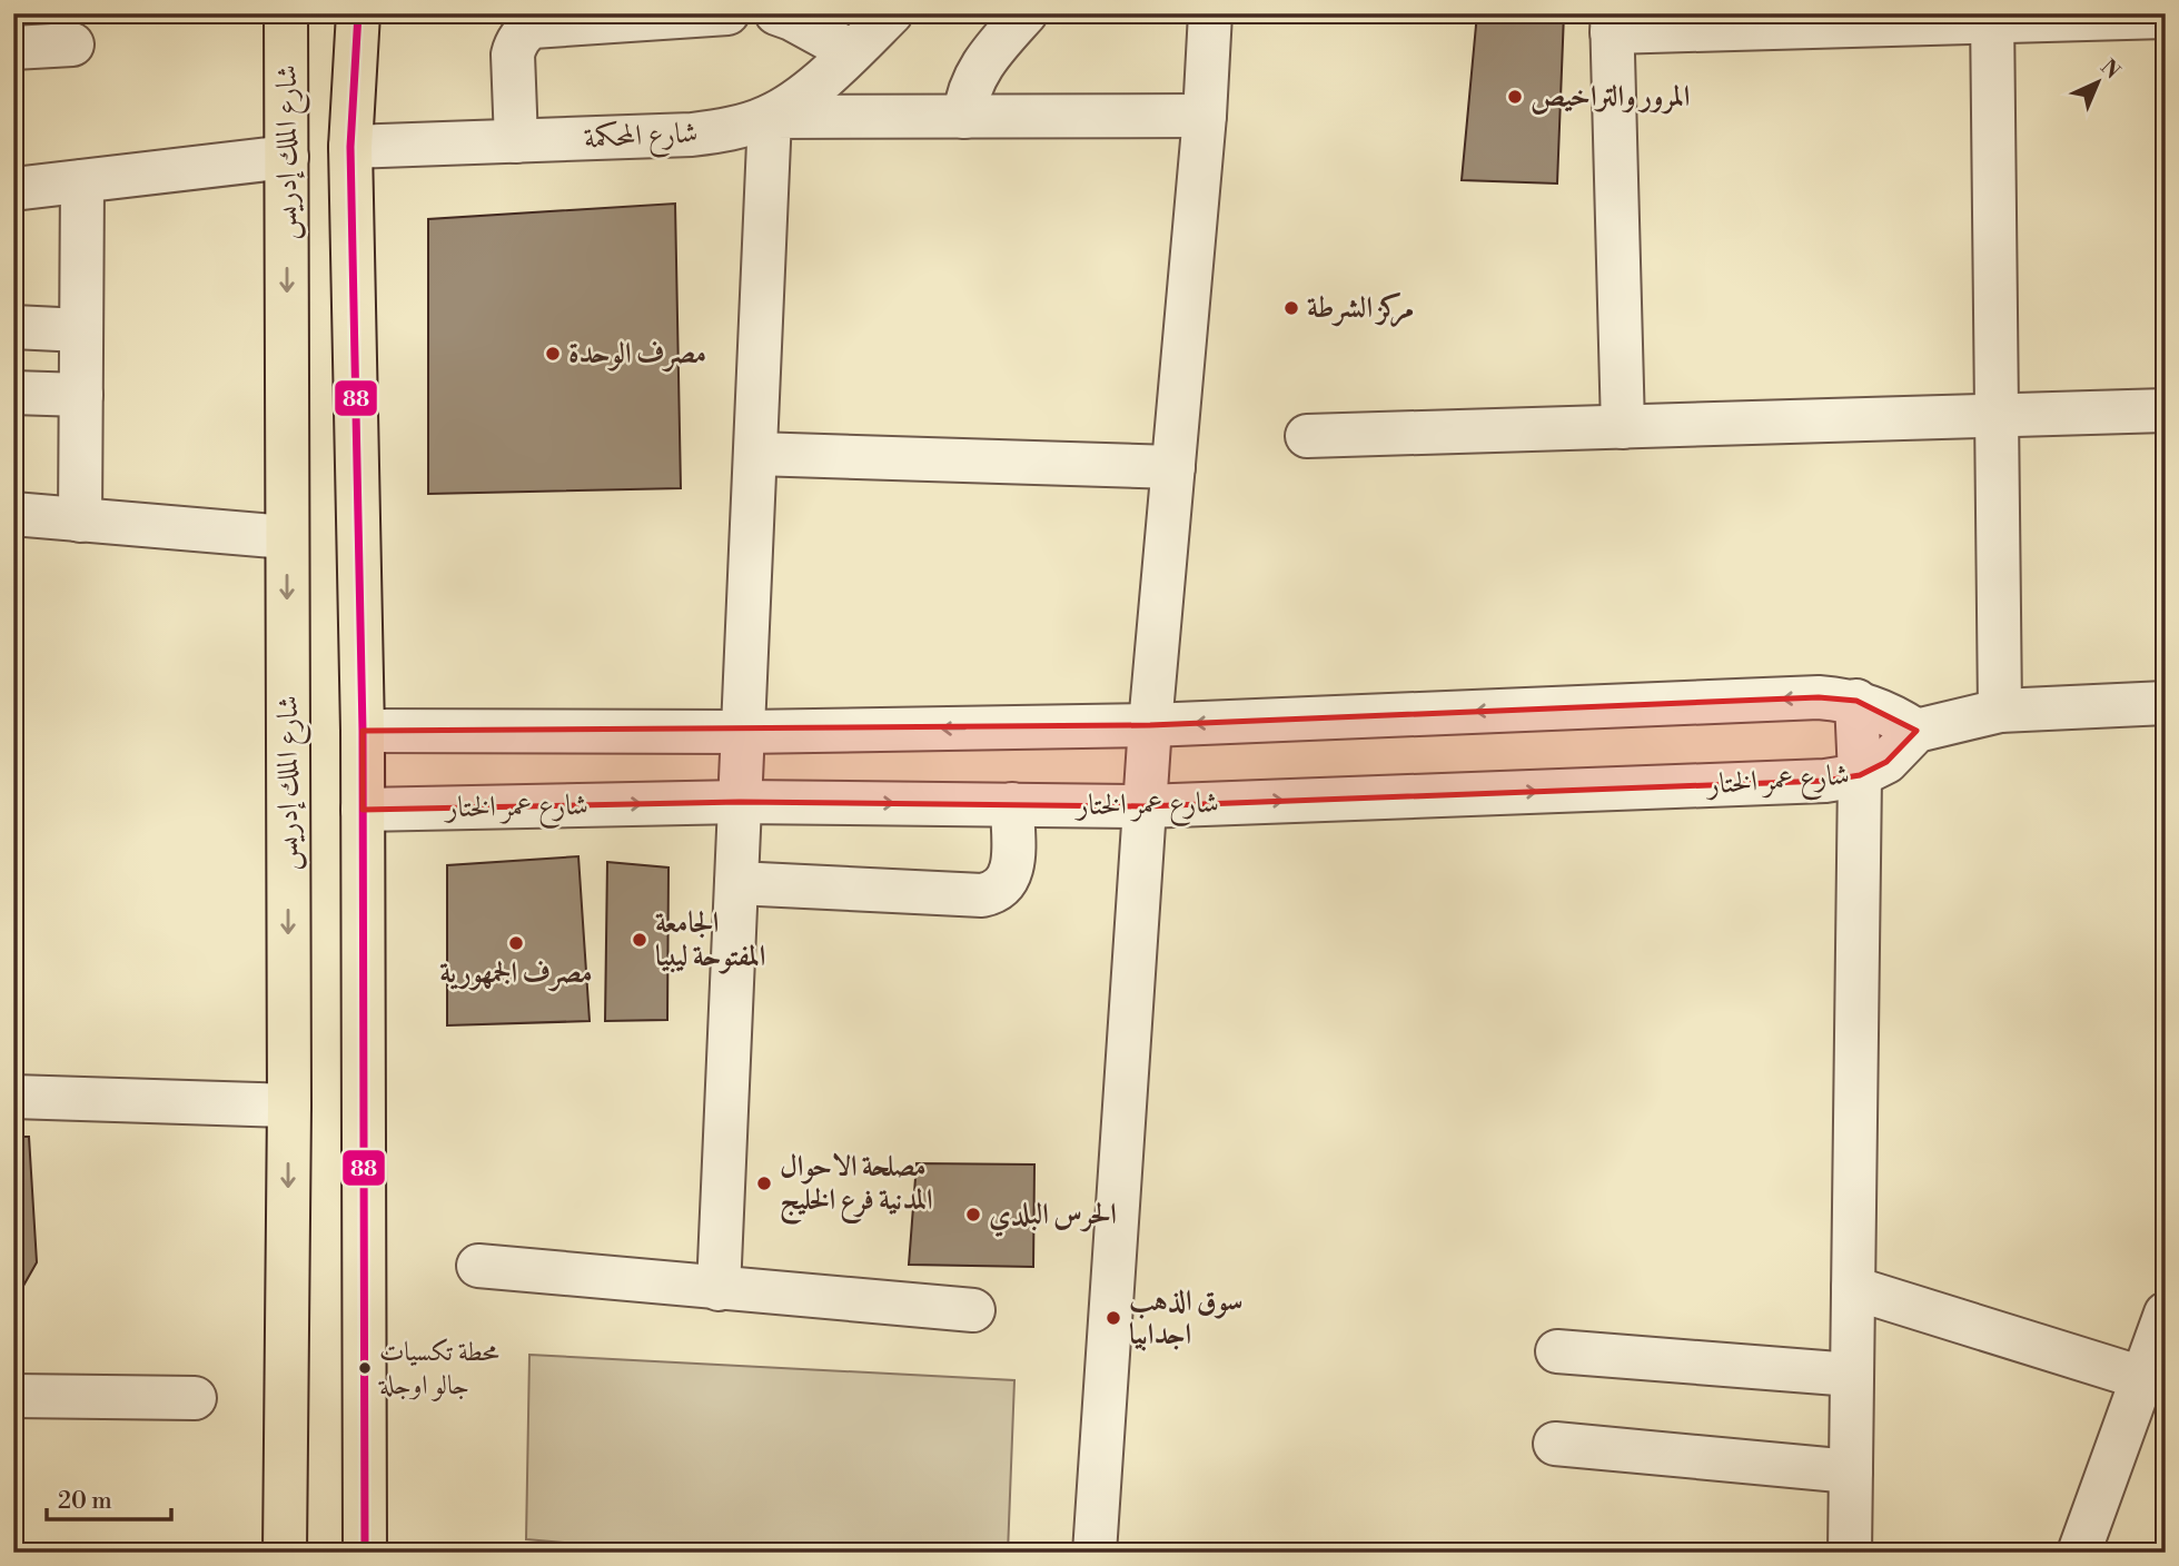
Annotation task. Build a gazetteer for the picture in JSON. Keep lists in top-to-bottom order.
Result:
{
  "streets": {
    "highway": ["شارع الملك إدريس"],
    "street": ["شارع المحكمة", "شارع عمر الختار"]
  },
  "places": [
    "المرور والتراخيص",
    "مركز الشرطة",
    "مصرف الوحدة",
    "الجامعة المفتوحة ليبيا",
    "مصرف الجمهورية",
    "مصلحة الاحوال المدنية فرع الخليج",
    "الحرس البلدي",
    "سوق الذهب اجدابيا",
    "محطة تكسيات جالو اوجلة"
  ],
  "lines": ["transit line 88"],
  "scale_bar": "20 m",
  "north": "top right"
}
